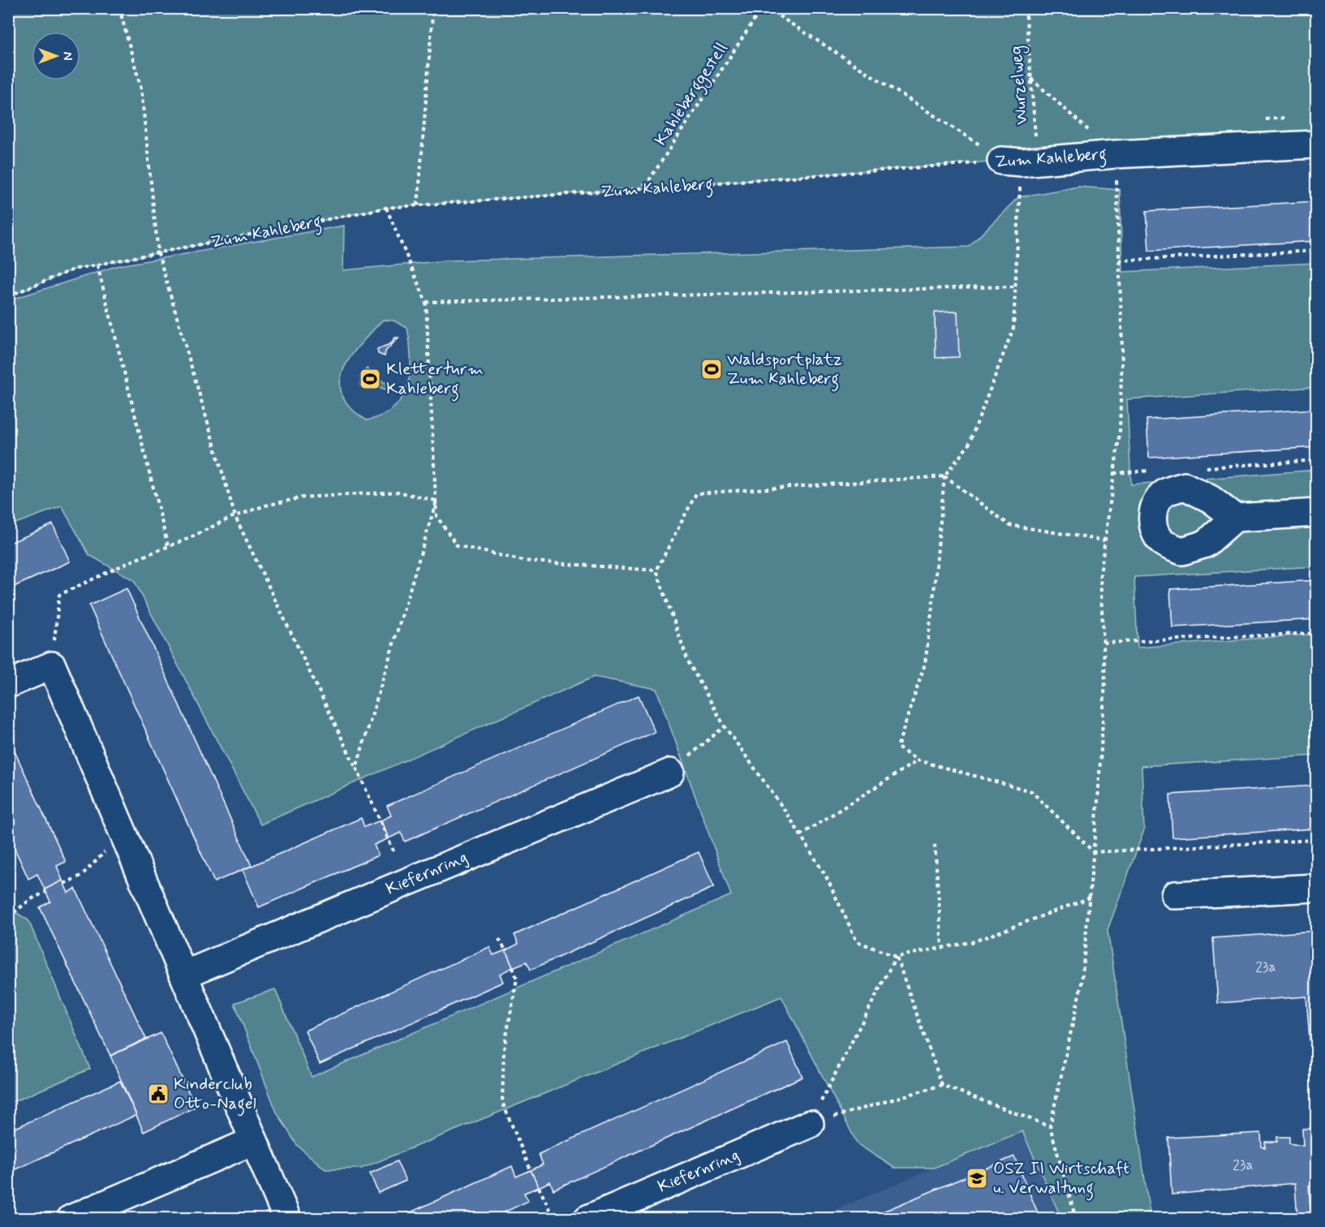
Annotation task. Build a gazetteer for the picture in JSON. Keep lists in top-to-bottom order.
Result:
{
  "streets": {
    "street": ["Zum Kahleberg", "Kiefernring"],
    "path": ["Wurzelweg", "Kahleberggestell"]
  },
  "crossings": [
    ["Wurzelweg", "Zum Kahleberg"],
    ["Kahleberggestell", "Zum Kahleberg"]
  ],
  "places": {
    "sports": ["Waldsportplatz Zum Kahleberg", "Kletterturm Kahleberg"],
    "public building": ["Kinderclub Otto-Nagel"],
    "school or university": ["OSZ II Wirtschaft u. Verwaltung"]
  },
  "house_numbers": ["23a", "23a"],
  "north": "right"
}
